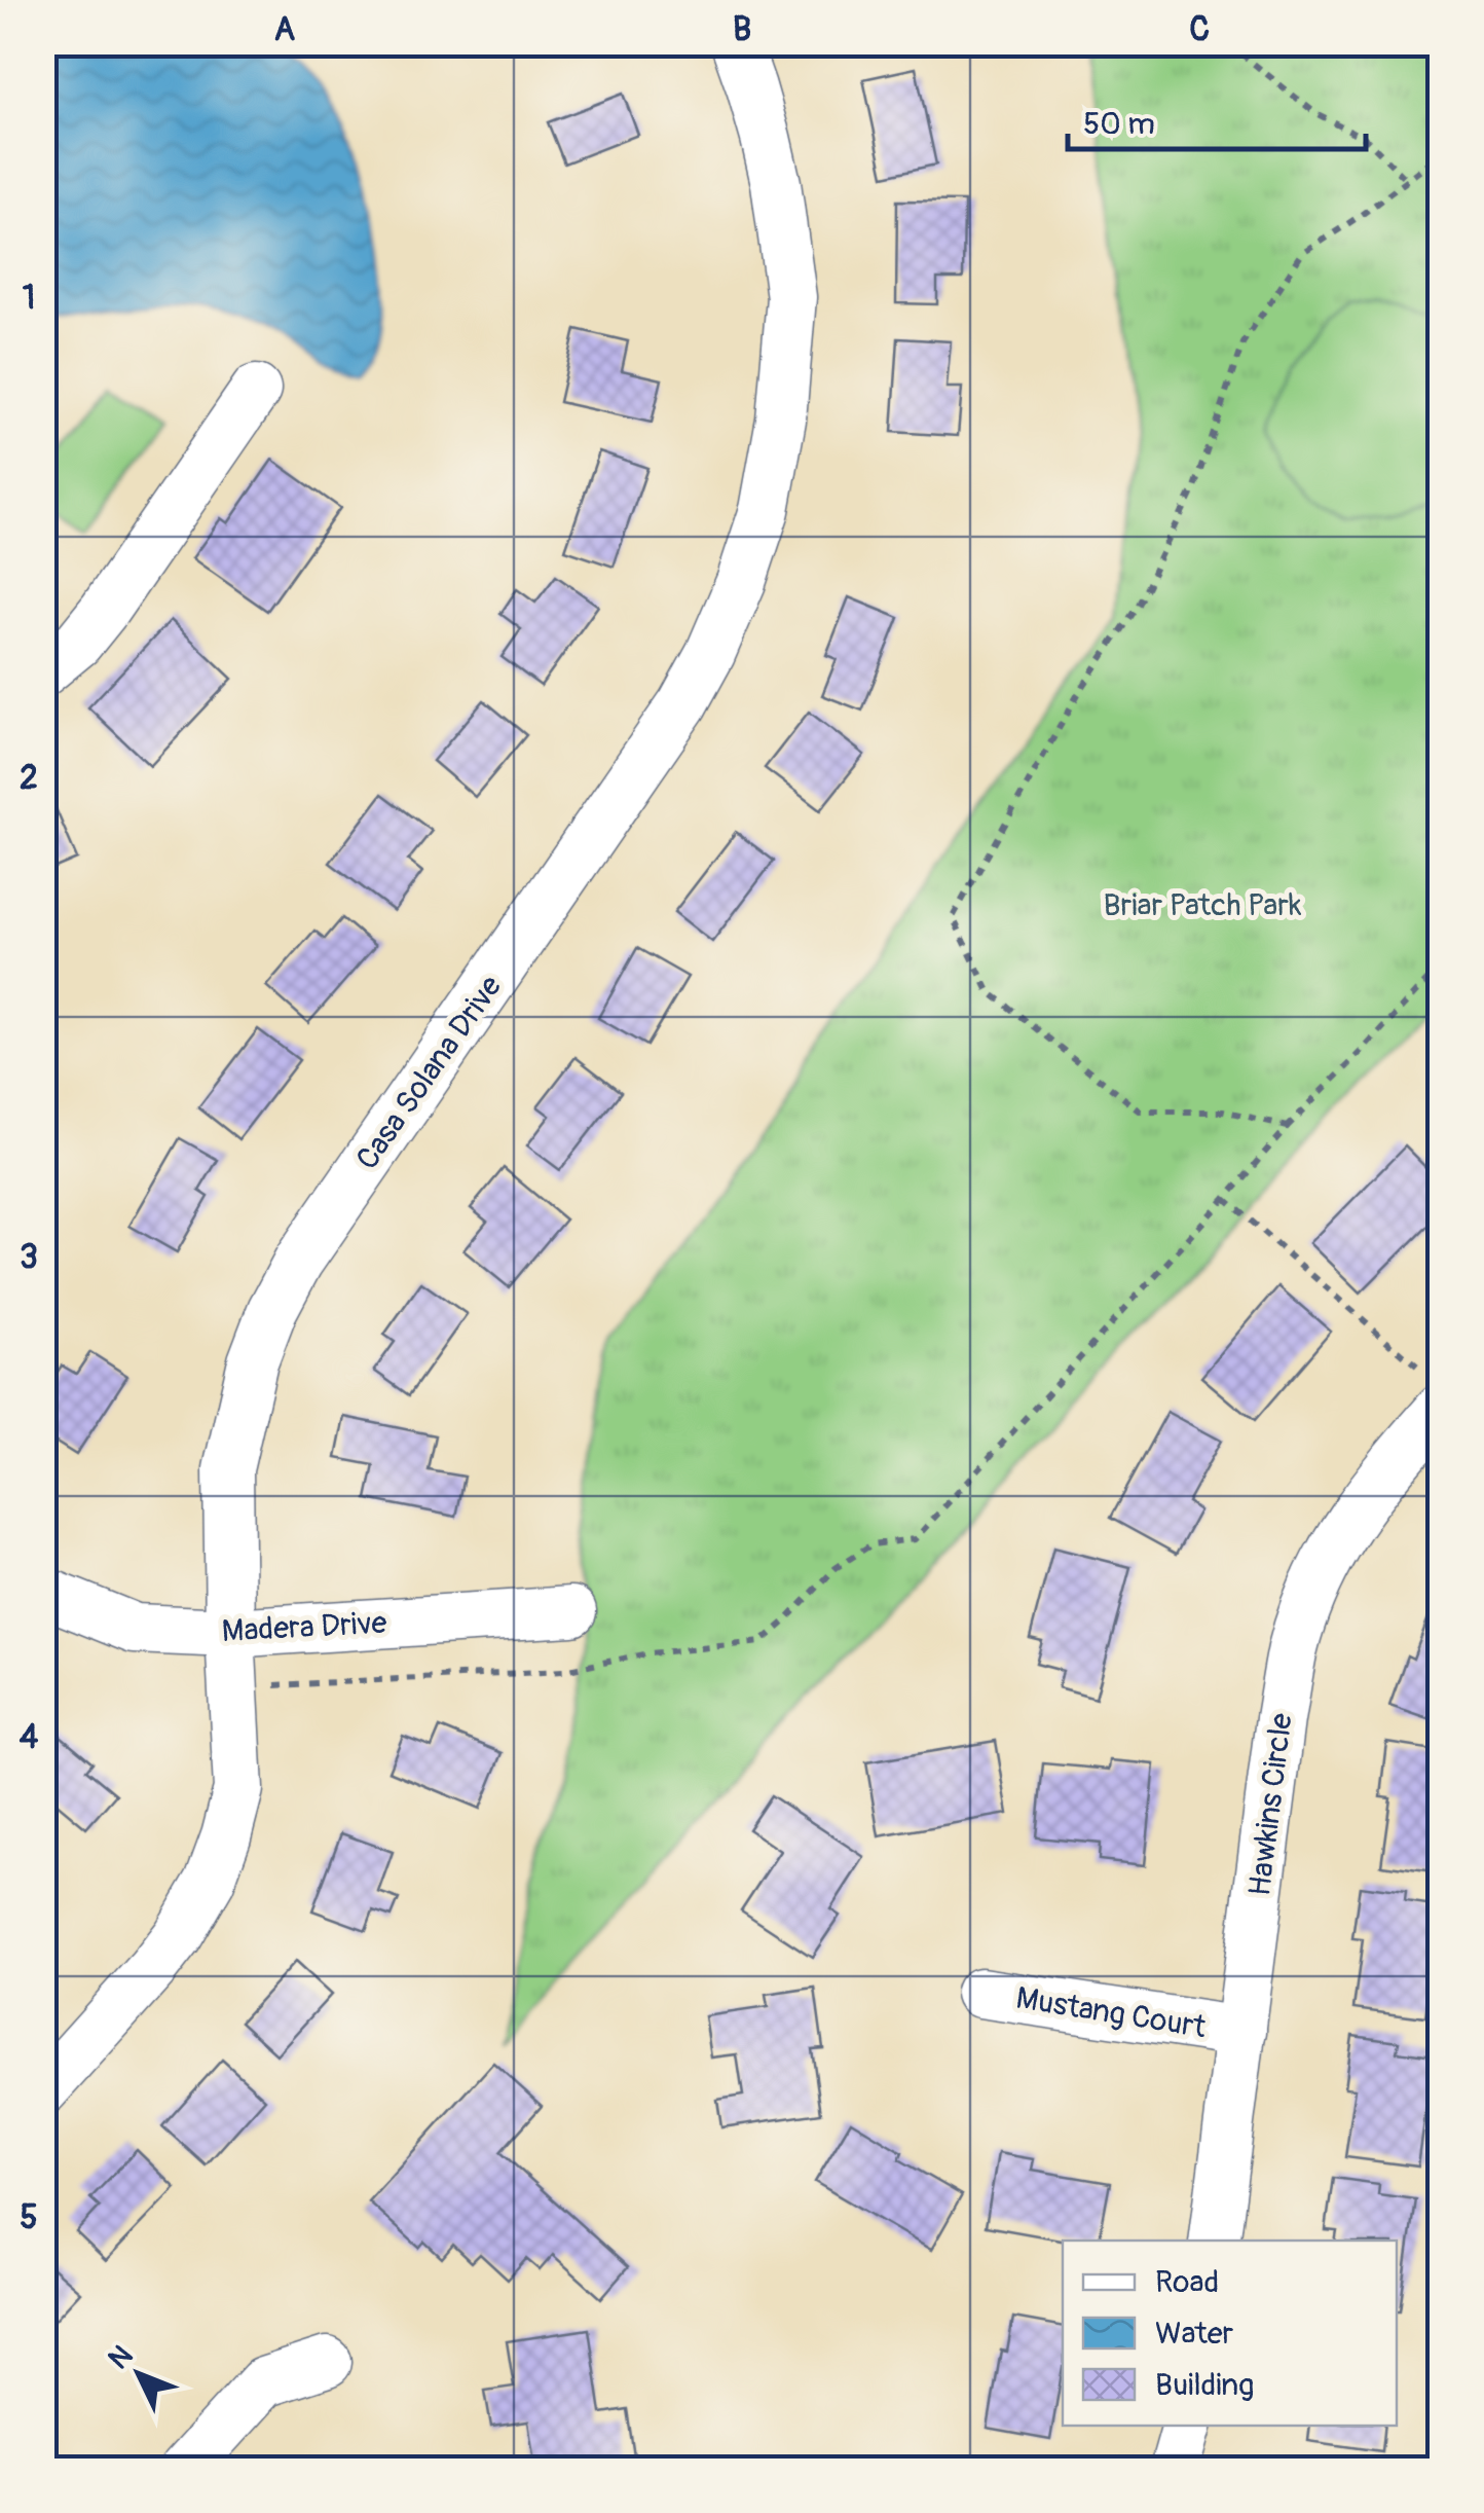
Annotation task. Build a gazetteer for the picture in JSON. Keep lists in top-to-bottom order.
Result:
{
  "streets": {
    "street": [
      "Casa Solana Drive",
      "Madera Drive",
      "Hawkins Circle",
      "Mustang Court"
    ]
  },
  "crossings": [
    ["Casa Solana Drive", "Madera Drive"],
    ["Hawkins Circle", "Mustang Court"]
  ],
  "parks": ["Briar Patch Park"],
  "legend": ["Road", "Water", "Building"],
  "scale_bar": "50 m",
  "north": "top left",
  "grid": {
    "columns": ["A", "B", "C"],
    "rows": [
      "1",
      "2",
      "3",
      "4",
      "5"
    ]
  }
}
